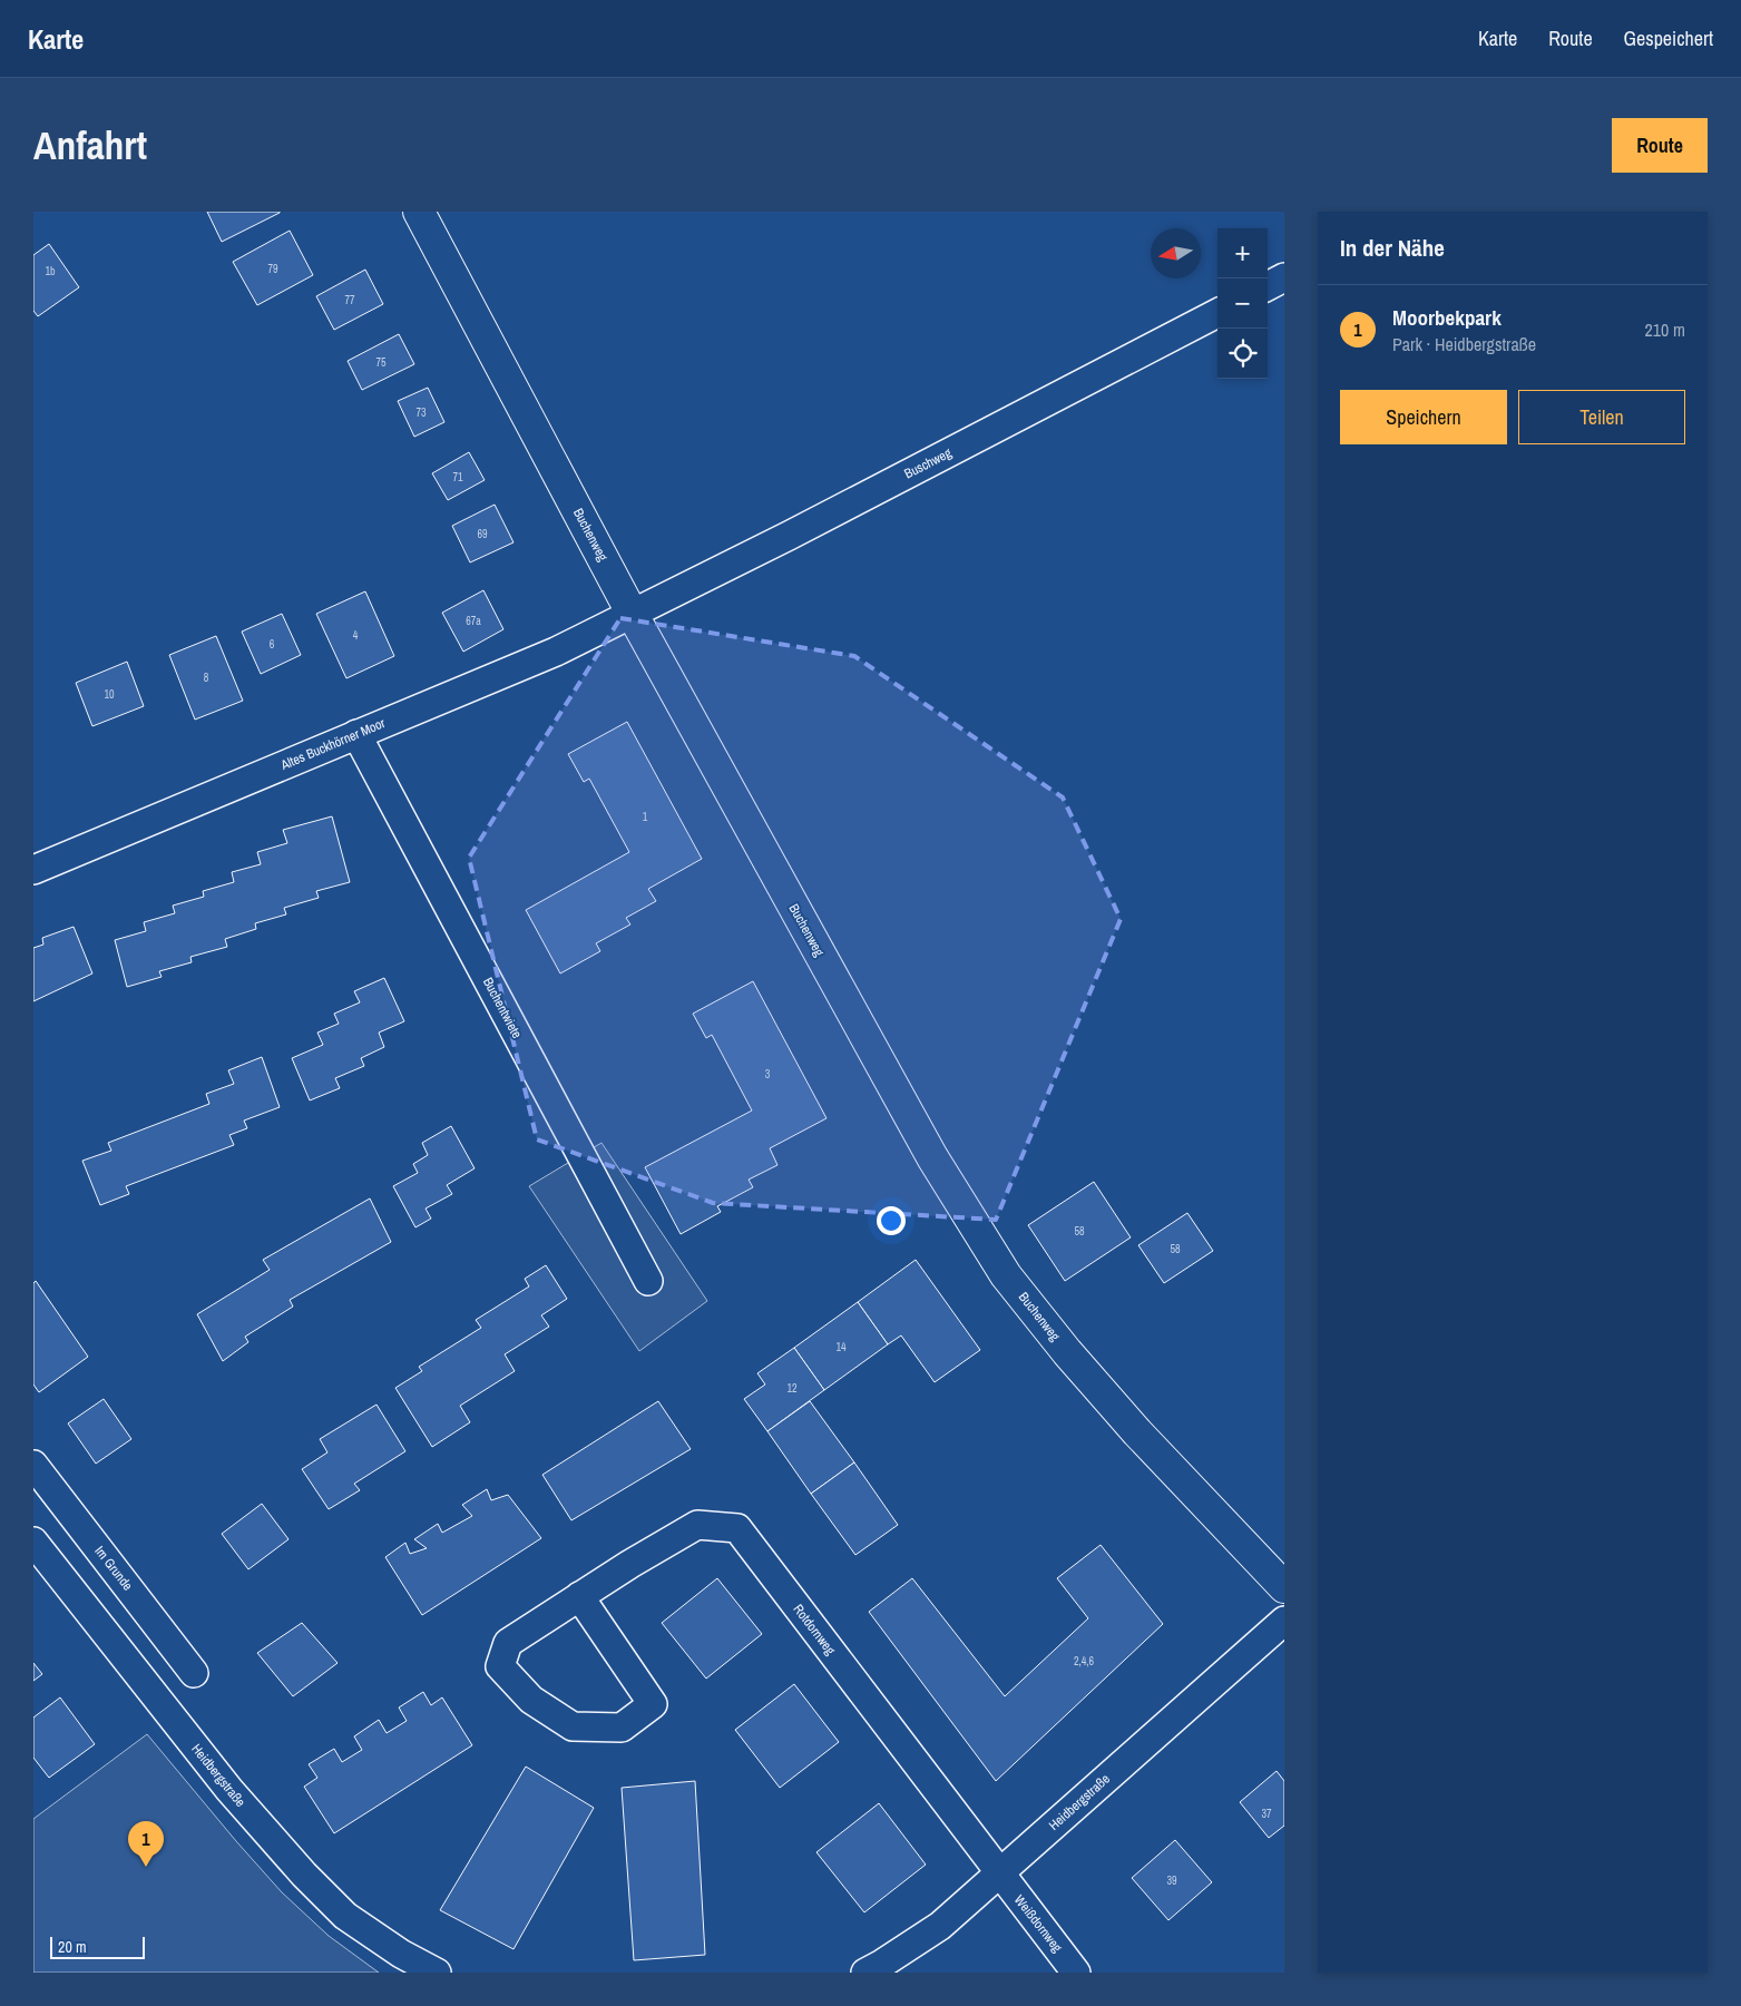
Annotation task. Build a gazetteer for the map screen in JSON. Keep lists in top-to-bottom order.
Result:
{
  "streets": {
    "street": [
      "Buschweg",
      "Buchenweg",
      "Altes Buckhörner Moor",
      "Buchentwiete",
      "Im Grunde",
      "Rotdornweg",
      "Heidbergstraße",
      "Weißdornweg"
    ]
  },
  "crossings": [
    ["Buschweg", "Buchenweg"],
    ["Buschweg", "Altes Buckhörner Moor"],
    ["Buchenweg", "Altes Buckhörner Moor"],
    ["Altes Buckhörner Moor", "Buchentwiete"],
    ["Rotdornweg", "Heidbergstraße"],
    ["Rotdornweg", "Weißdornweg"],
    ["Heidbergstraße", "Weißdornweg"]
  ],
  "house_numbers": [
    "79",
    "1b",
    "77",
    "75",
    "73",
    "71",
    "69",
    "67a",
    "4",
    "6",
    "8",
    "10",
    "1",
    "3",
    "58",
    "58",
    "14",
    "12",
    "2,4,6",
    "37",
    "39"
  ],
  "scale_bar": "20 m",
  "north": "left",
  "page": {
    "header": "Karte",
    "nav": ["Karte", "Route", "Gespeichert"],
    "buttons": [
      "Route",
      ["Speichern", "Teilen"]
    ],
    "title": "Anfahrt",
    "heading": "In der Nähe",
    "map_buttons": ["+", "−"],
    "list": [
      {
        "mark": "1",
        "name": "Moorbekpark",
        "note": "Park · Heidbergstraße",
        "value": "210 m"
      }
    ],
    "pins": "1",
    "scale": "20 m"
  }
}
